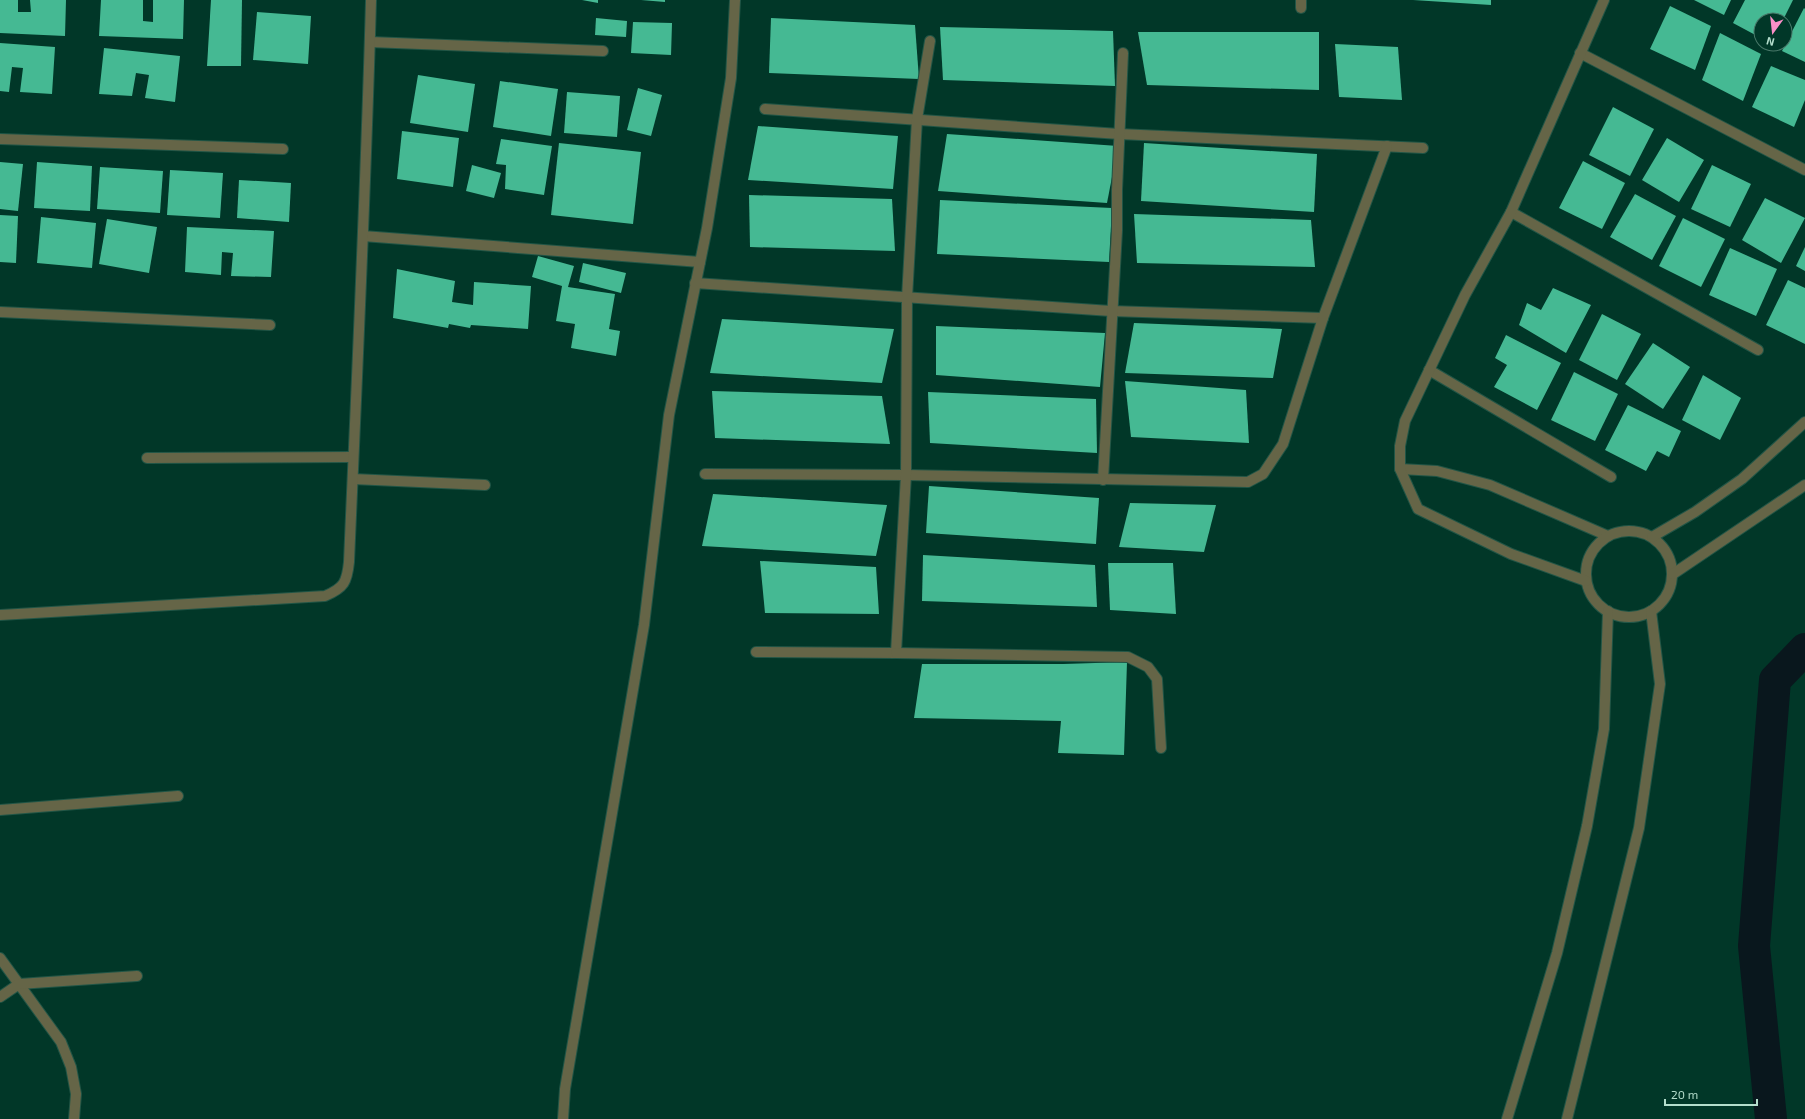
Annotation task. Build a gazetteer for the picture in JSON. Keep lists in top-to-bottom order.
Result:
{
  "scale_bar": "20 m",
  "north": "bottom"
}
